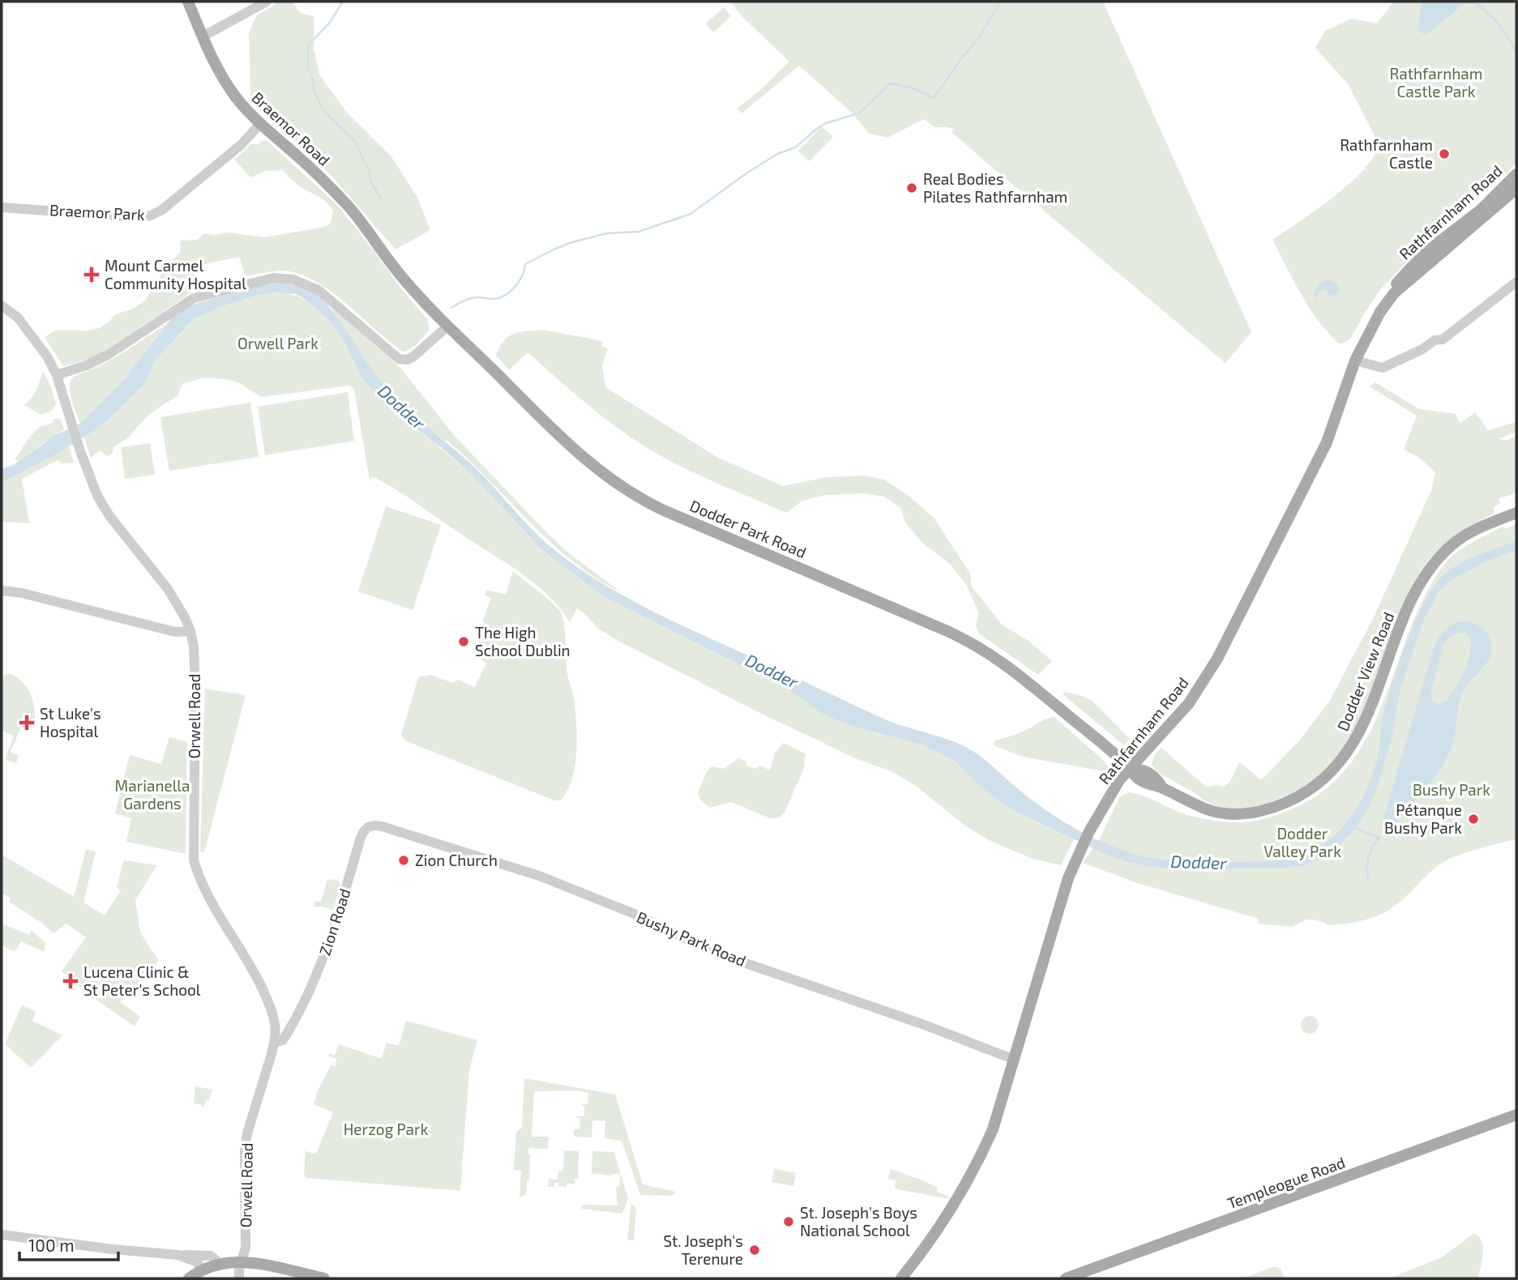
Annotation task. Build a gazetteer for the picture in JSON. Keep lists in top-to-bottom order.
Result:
{
  "streets": {
    "main road": [
      "Braemor Road",
      "Rathfarnham Road",
      "Dodder Park Road",
      "Dodder View Road",
      "Templeogue Road"
    ],
    "street": [
      "Braemor Park",
      "Orwell Road",
      "Zion Road",
      "Bushy Park Road"
    ]
  },
  "crossings": [
    ["Braemor Road", "Braemor Park"],
    ["Braemor Road", "Dodder Park Road"],
    ["Rathfarnham Road", "Dodder Park Road"],
    ["Rathfarnham Road", "Dodder View Road"],
    ["Rathfarnham Road", "Bushy Park Road"],
    ["Dodder Park Road", "Dodder View Road"],
    ["Orwell Road", "Zion Road"],
    ["Zion Road", "Bushy Park Road"]
  ],
  "water": ["Dodder"],
  "parks": [
    "Rathfarnham Castle Park",
    "Orwell Park",
    "Marianella Gardens",
    "Bushy Park",
    "Dodder Valley Park",
    "Herzog Park"
  ],
  "places": {
    "other": [
      "Rathfarnham Castle",
      "Real Bodies Pilates Rathfarnham",
      "The High School Dublin",
      "Pétanque Bushy Park",
      "Zion Church",
      "St. Joseph's Boys National School",
      "St. Joseph's Terenure"
    ],
    "health": ["Mount Carmel Community Hospital", "St Luke's Hospital", "Lucena Clinic & St Peter's School"]
  },
  "scale_bar": "100 m"
}
